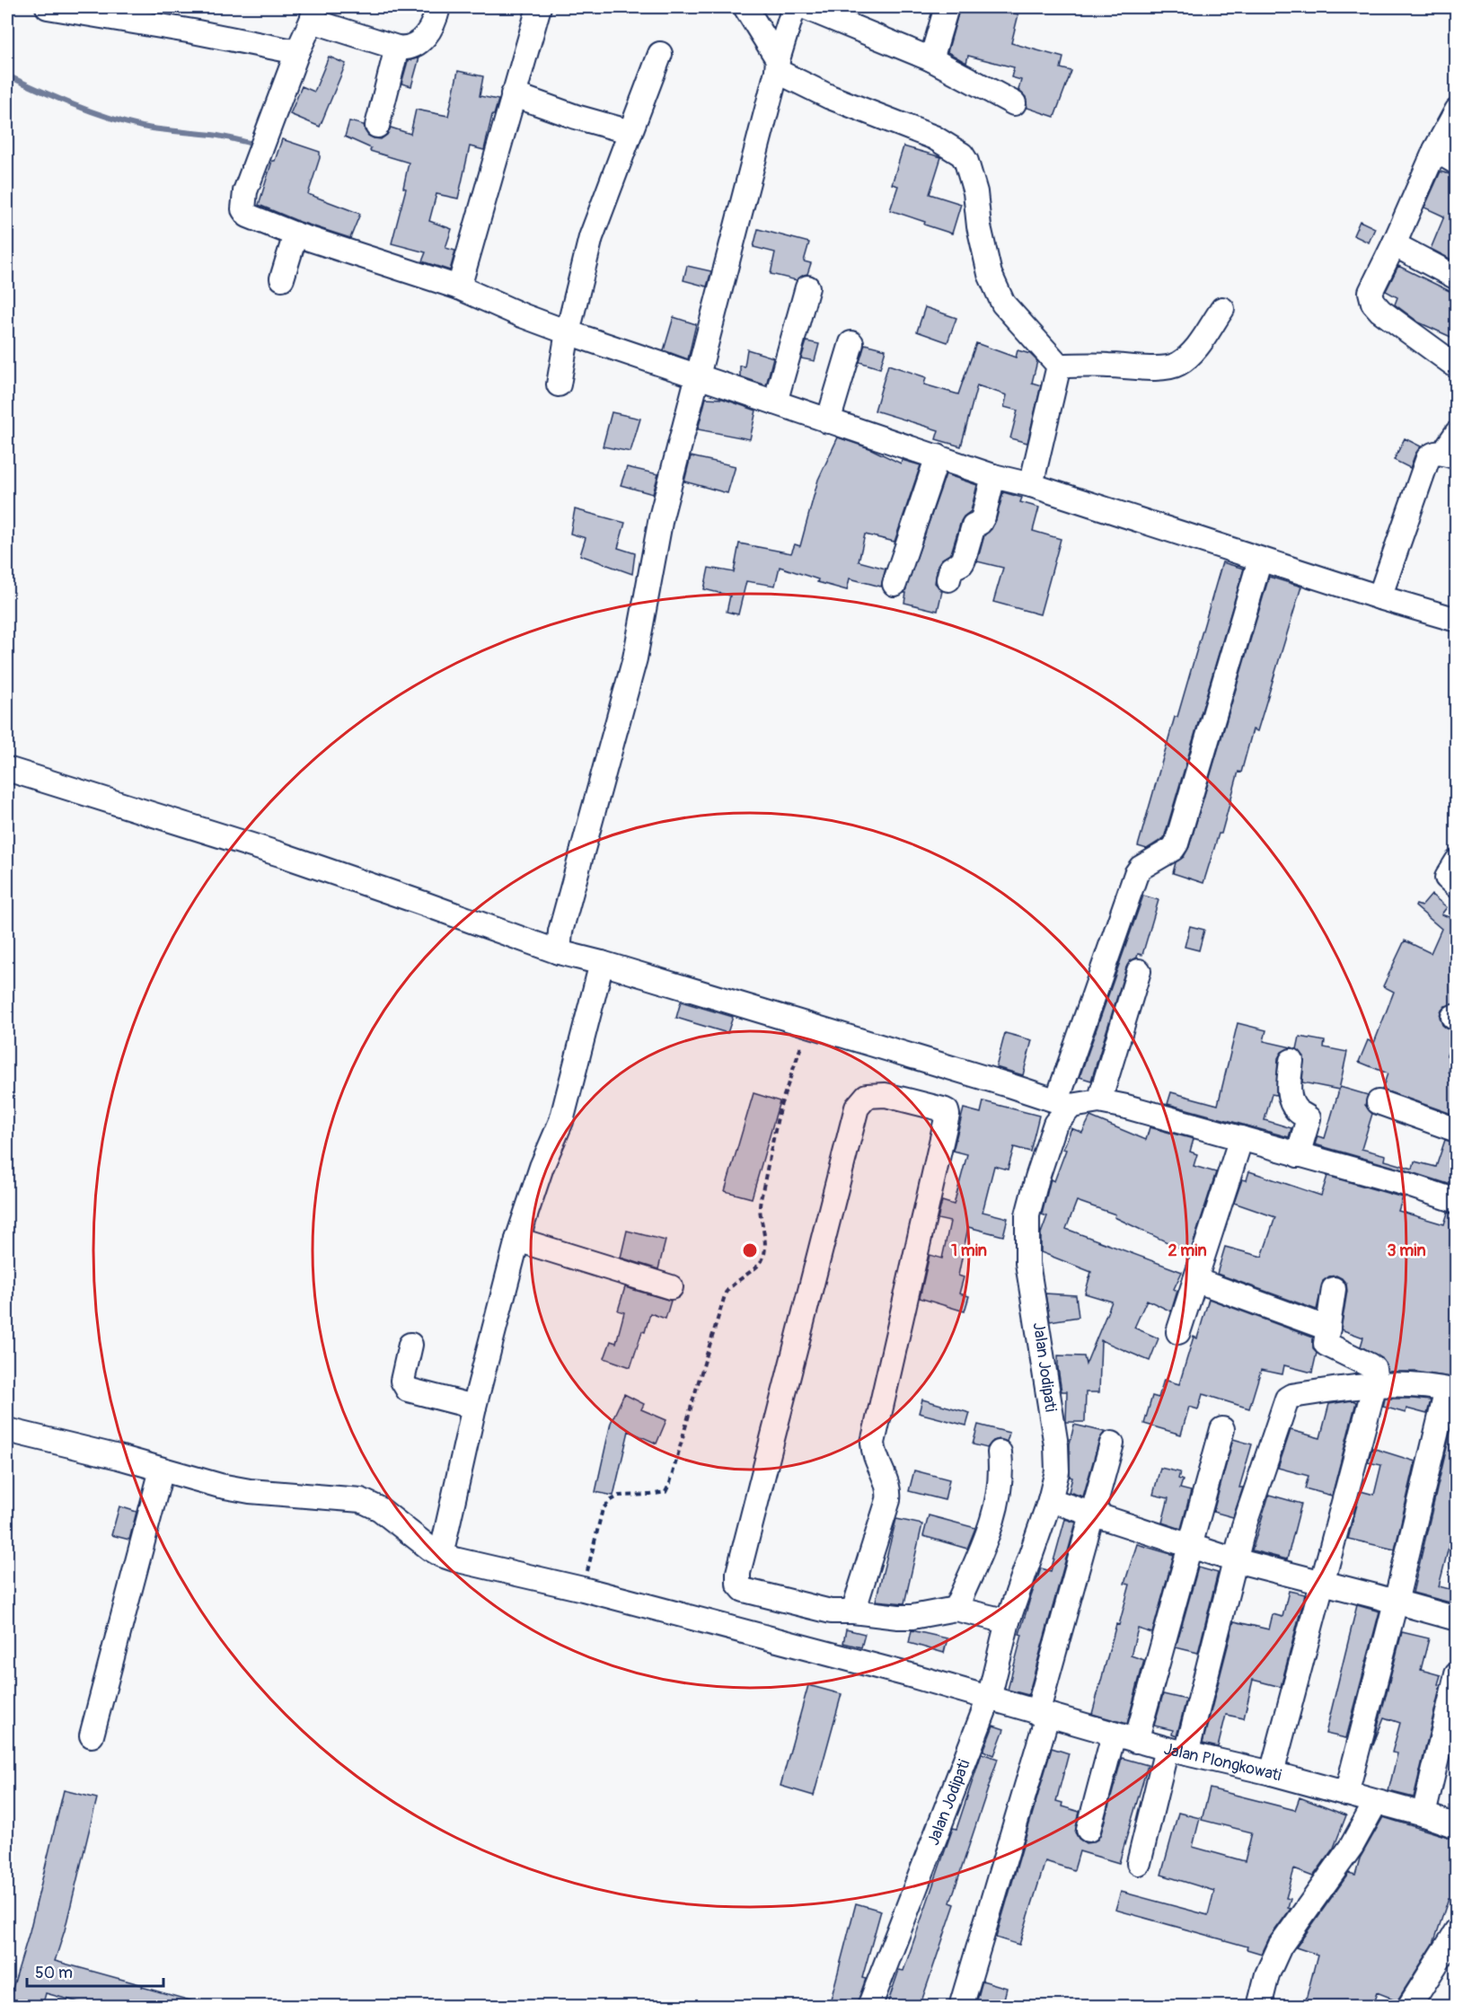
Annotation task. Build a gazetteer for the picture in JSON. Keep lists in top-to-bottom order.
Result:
{
  "streets": {
    "street": ["Jalan Jodipati", "Jalan Plongkowati"]
  },
  "crossings": [
    ["Jalan Jodipati", "Jalan Plongkowati"]
  ],
  "scale_bar": "50 m",
  "rings": ["1 min", "2 min", "3 min"]
}
